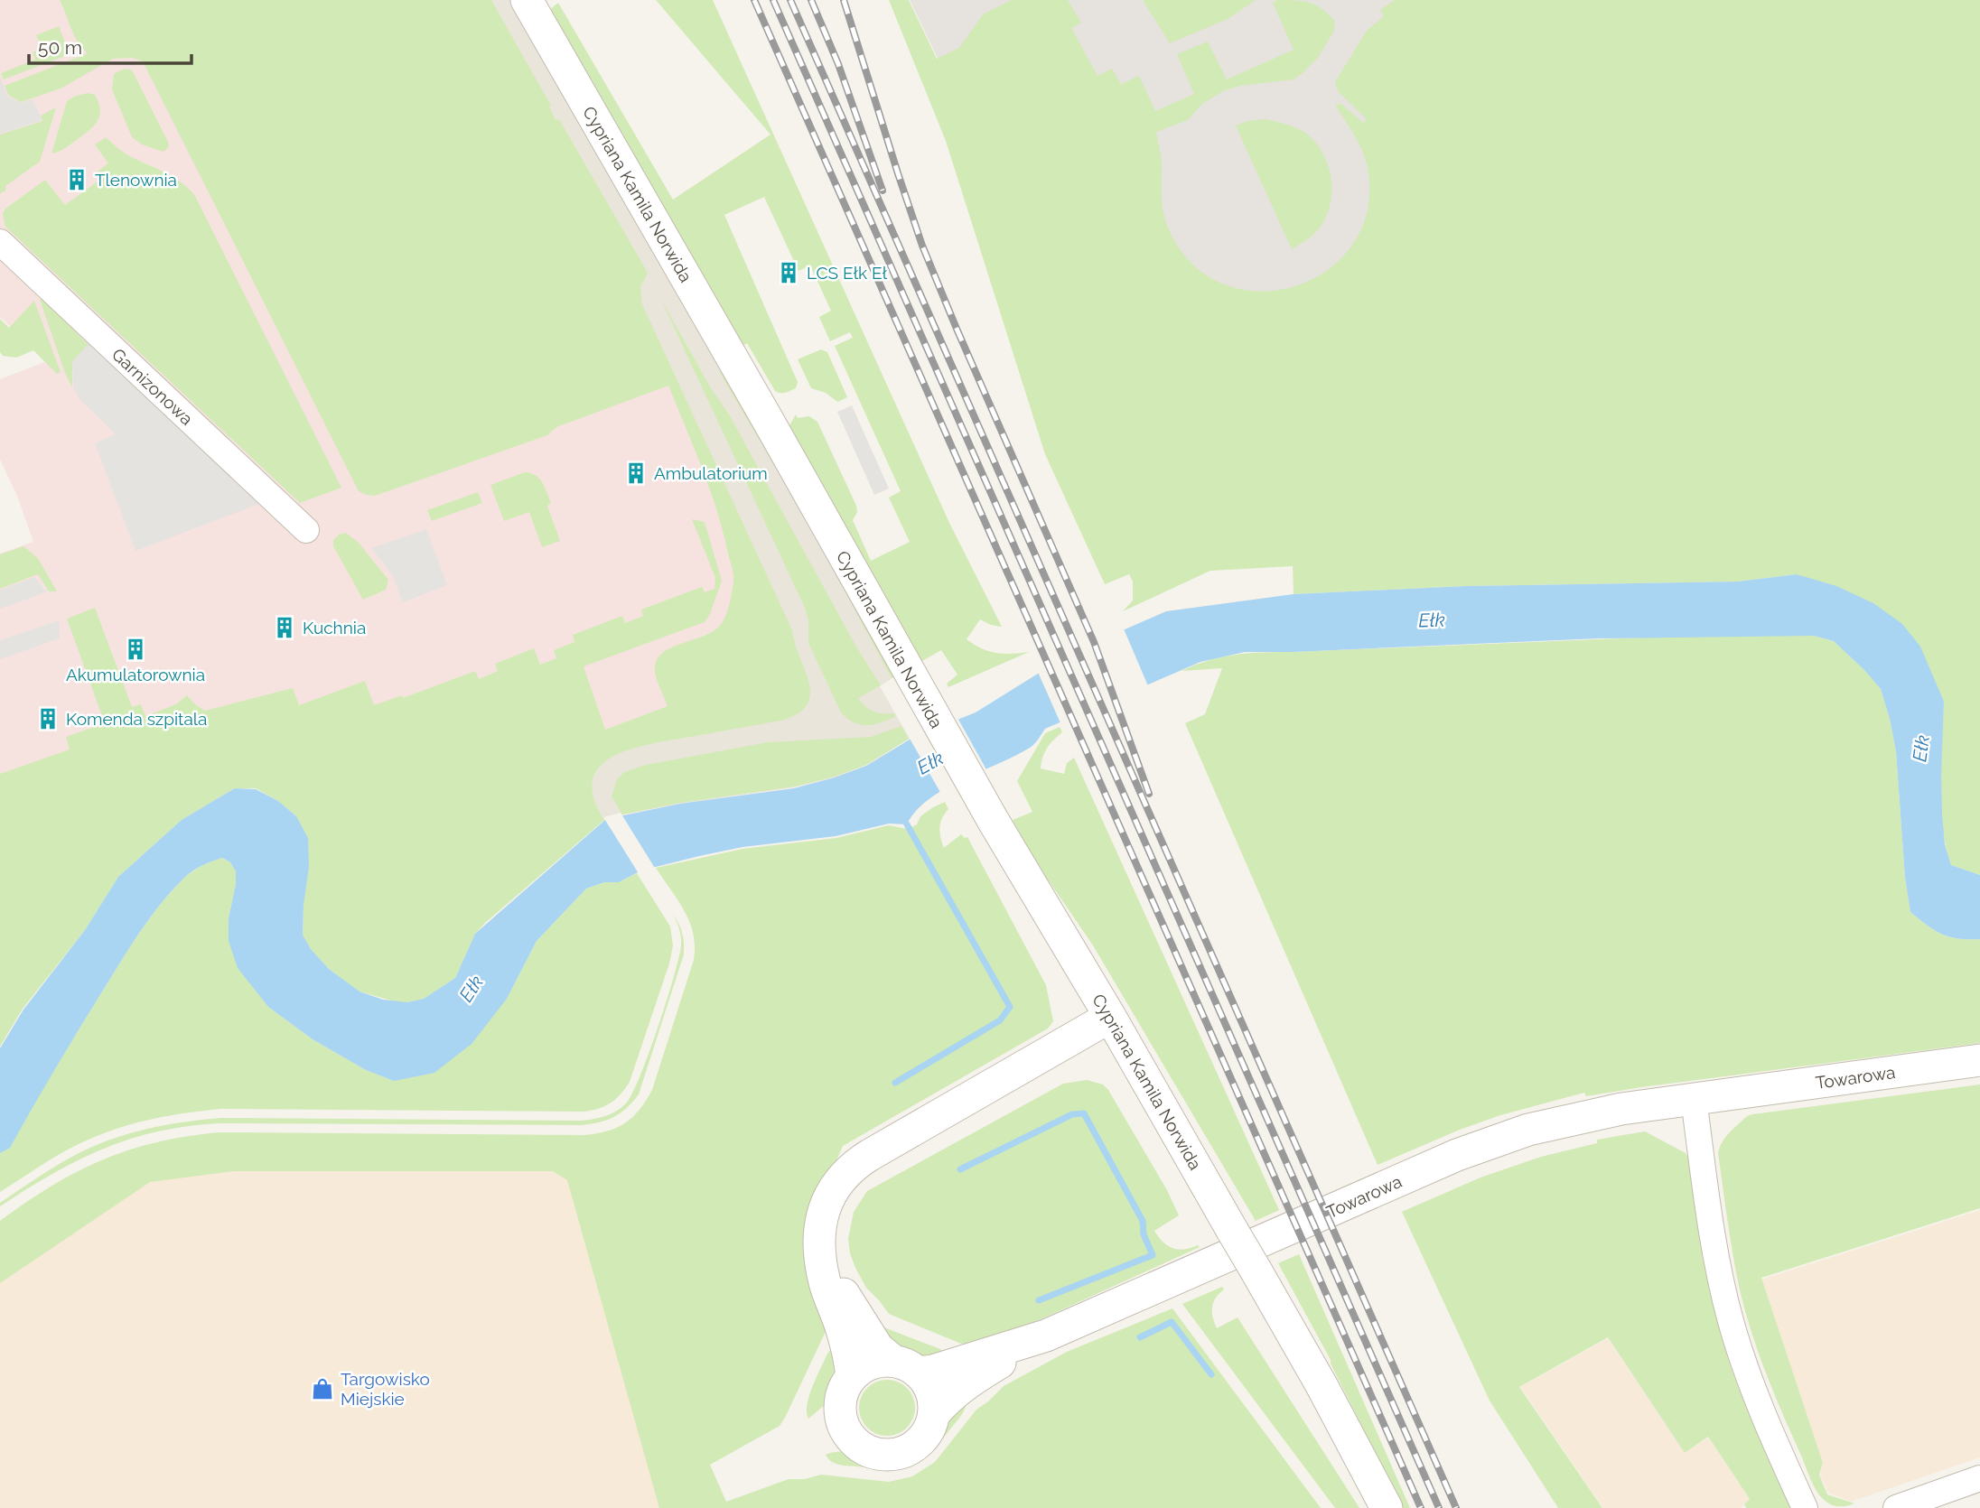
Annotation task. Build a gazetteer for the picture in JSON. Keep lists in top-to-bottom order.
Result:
{
  "streets": {
    "street": ["Cypriana Kamila Norwida", "Garnizonowa", "Towarowa"]
  },
  "water": ["Ełk"],
  "places": {
    "building": [
      "Tlenownia",
      "LCS Ełk Eł",
      "Ambulatorium",
      "Kuchnia",
      "Akumulatorownia",
      "Komenda szpitala"
    ],
    "shop": ["Targowisko Miejskie"]
  },
  "scale_bar": "50 m"
}
